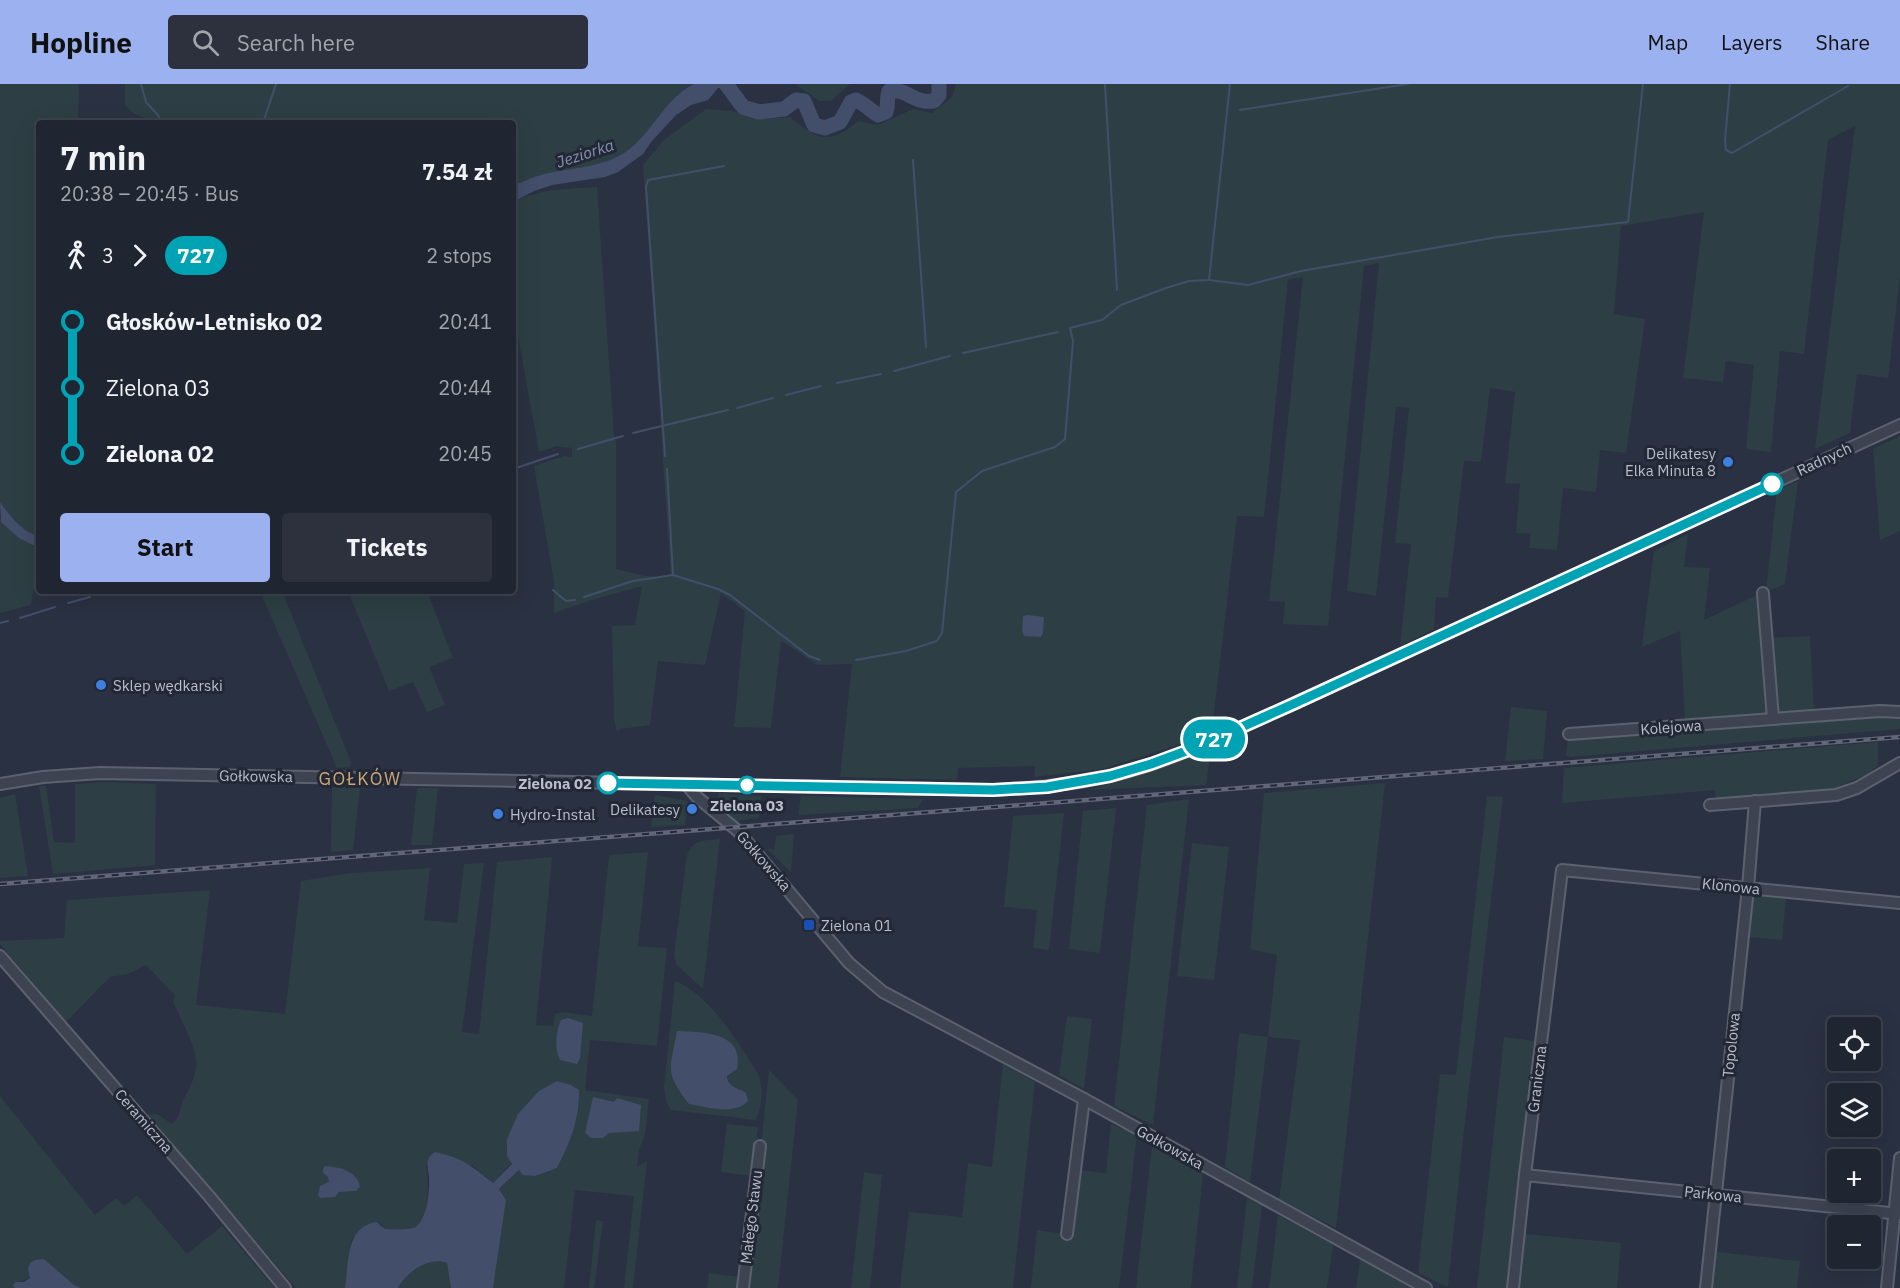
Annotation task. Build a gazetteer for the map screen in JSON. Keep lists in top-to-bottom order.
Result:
{
  "streets": {
    "street": [
      "Radnych",
      "Kolejowa",
      "Gołkowska",
      "Klonowa",
      "Topolowa",
      "Graniczna",
      "Ceramiczna",
      "Parkowa",
      "Małego Stawu"
    ]
  },
  "crossings": [
    ["Radnych", "Gołkowska"],
    ["Klonowa", "Topolowa"],
    ["Klonowa", "Graniczna"],
    ["Topolowa", "Parkowa"],
    ["Graniczna", "Parkowa"]
  ],
  "districts": ["GOŁKÓW"],
  "water": ["Jeziorka"],
  "places": {
    "other": [
      "Delikatesy Elka Minuta 8",
      "Sklep wędkarski",
      "Zielona 02",
      "Zielona 03",
      "Delikatesy",
      "Hydro-Instal"
    ],
    "transit": ["Zielona 01"]
  },
  "lines": ["bus line 727"],
  "page": {
    "header": "Hopline",
    "search": "Search here",
    "nav": ["Map", "Layers", "Share"],
    "on_map": "727",
    "heading": ["7 min", "20:38 – 20:45 · Bus", "7.54 zł"],
    "legs": ["3", "727", "2 stops"],
    "list": [
      {
        "name": "Głosków-Letnisko 02",
        "value": "20:41"
      },
      {
        "name": "Zielona 03",
        "value": "20:44"
      },
      {
        "name": "Zielona 02",
        "value": "20:45"
      }
    ],
    "buttons": ["Start", "Tickets"],
    "map_buttons": ["+", "−"]
  }
}
